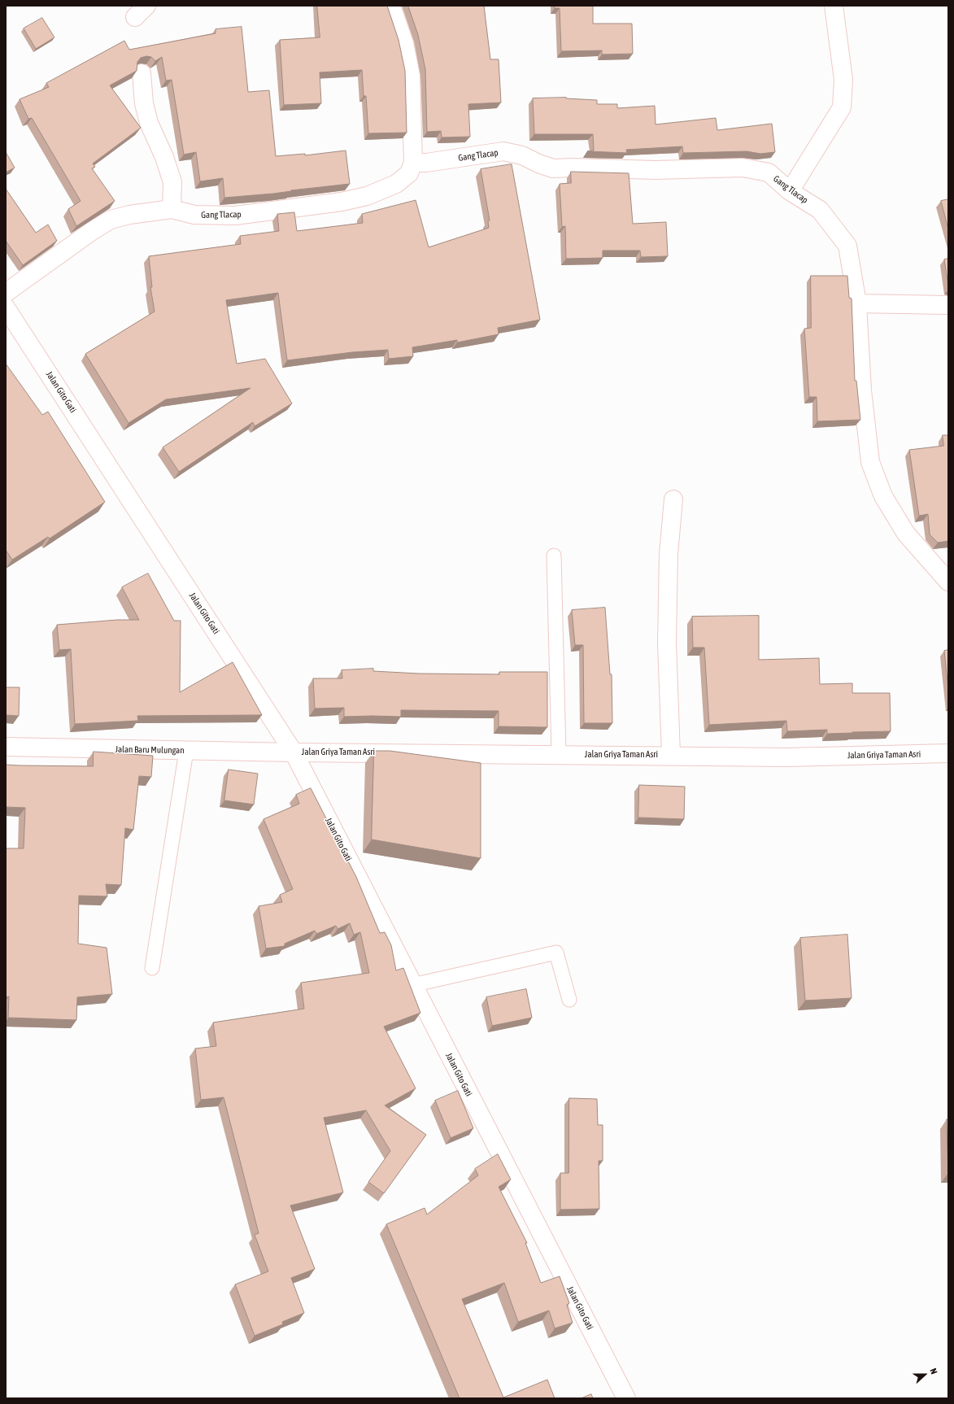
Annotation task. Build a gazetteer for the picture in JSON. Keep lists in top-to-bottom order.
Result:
{
  "streets": {
    "street": [
      "Gang Tlacap",
      "Jalan Gito Gati",
      "Jalan Baru Mulungan",
      "Jalan Griya Taman Asri"
    ]
  },
  "crossings": [
    ["Jalan Gito Gati", "Jalan Baru Mulungan"],
    ["Jalan Gito Gati", "Jalan Griya Taman Asri"],
    ["Jalan Baru Mulungan", "Jalan Griya Taman Asri"]
  ],
  "north": "right"
}
